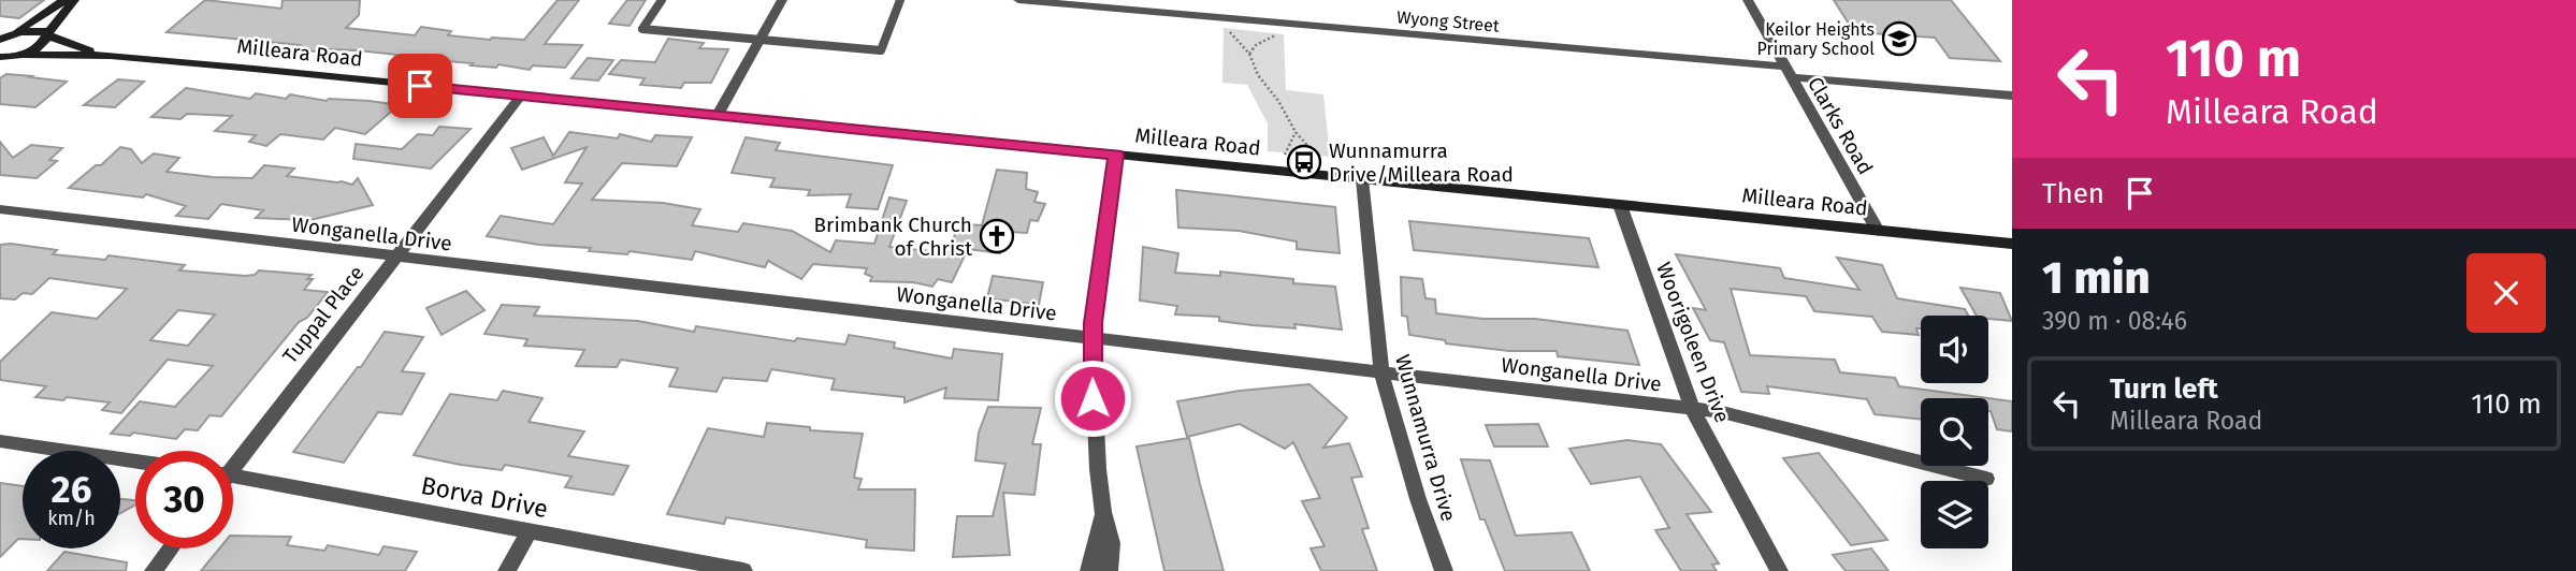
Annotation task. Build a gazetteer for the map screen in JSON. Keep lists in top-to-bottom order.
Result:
{
  "streets": {
    "main road": ["Milleara Road"],
    "street": [
      "Wyong Street",
      "Clarks Road",
      "Wonganella Drive",
      "Tuppal Place",
      "Woorigoleen Drive",
      "Wunnamurra Drive",
      "Borva Drive"
    ]
  },
  "crossings": [
    ["Wyong Street", "Clarks Road"],
    ["Milleara Road", "Clarks Road"],
    ["Milleara Road", "Tuppal Place"],
    ["Milleara Road", "Woorigoleen Drive"],
    ["Milleara Road", "Wunnamurra Drive"],
    ["Wonganella Drive", "Tuppal Place"],
    ["Wonganella Drive", "Woorigoleen Drive"],
    ["Wonganella Drive", "Wunnamurra Drive"]
  ],
  "places": {
    "school or university": ["Keilor Heights Primary School"],
    "bus stop": ["Wunnamurra Drive/Milleara Road"],
    "church": ["Brimbank Church of Christ"]
  },
  "page": {
    "turn": ["110 m", "Milleara Road"],
    "then": "Then",
    "heading": ["1 min", "390 m · 08:46"],
    "list": [
      {
        "name": "Turn left",
        "note": "Milleara Road",
        "value": "110 m"
      }
    ],
    "speed": "26 km/h",
    "limit": "30"
  }
}
